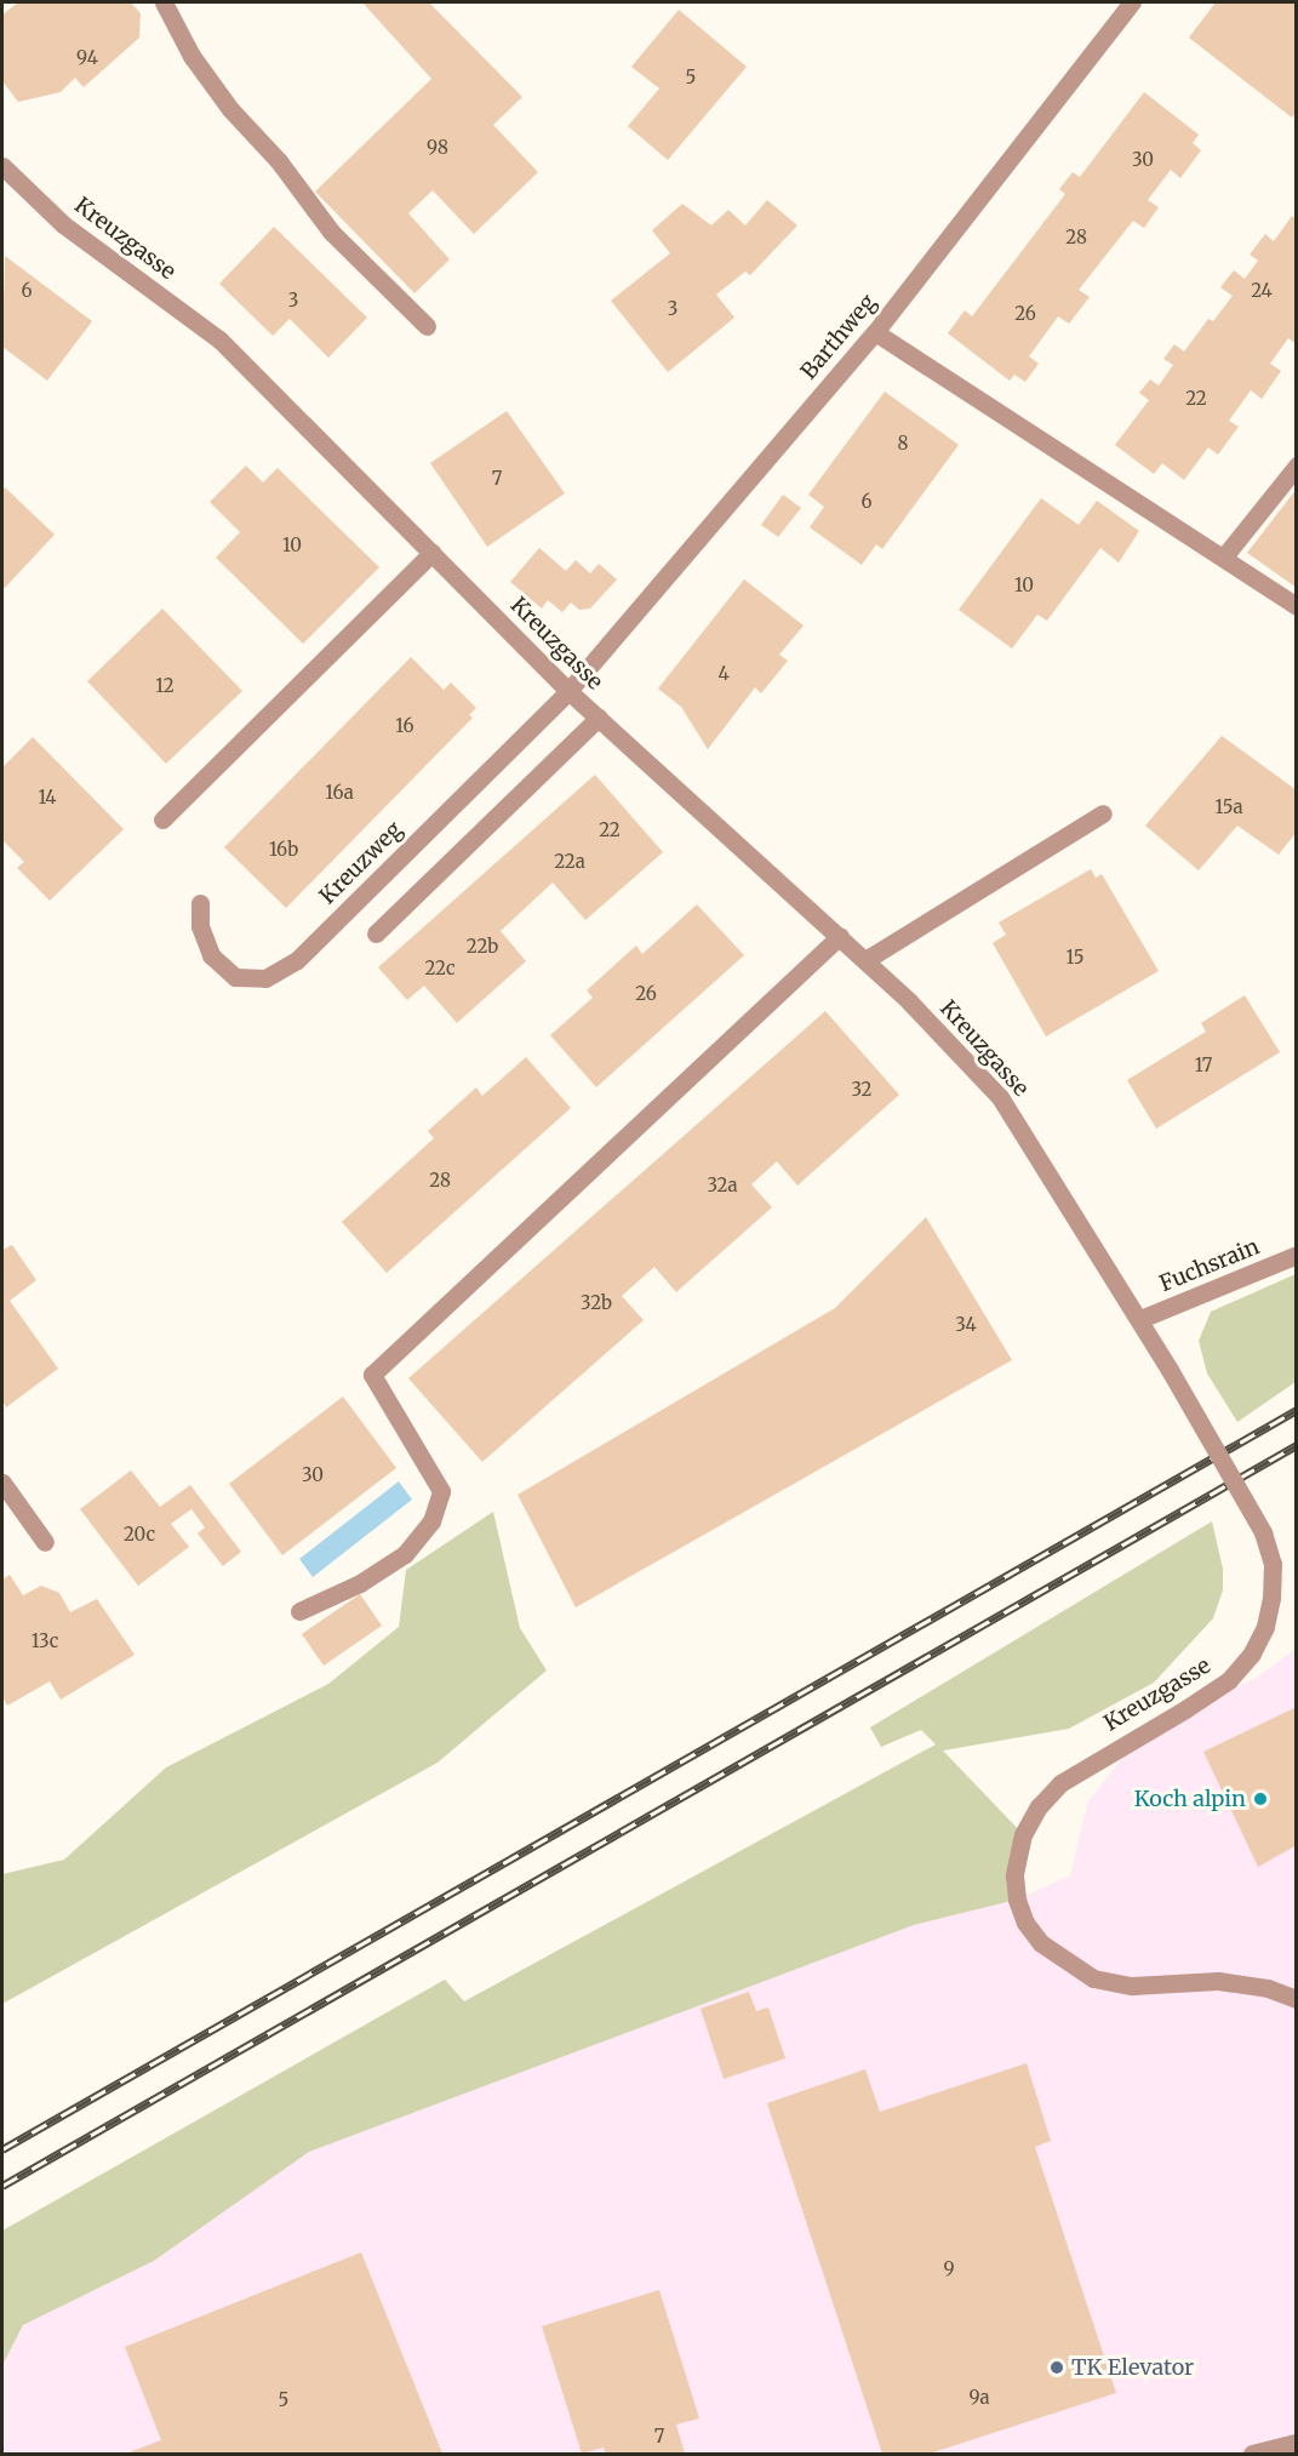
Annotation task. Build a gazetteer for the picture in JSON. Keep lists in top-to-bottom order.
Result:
{
  "streets": {
    "street": [
      "Kreuzgasse",
      "Barthweg",
      "Kreuzweg",
      "Fuchsrain"
    ]
  },
  "crossings": [
    ["Kreuzgasse", "Barthweg"],
    ["Kreuzgasse", "Kreuzweg"],
    ["Kreuzgasse", "Fuchsrain"],
    ["Barthweg", "Kreuzweg"]
  ],
  "places": ["Koch alpin", "TK Elevator"],
  "house_numbers": [
    "94",
    "5",
    "98",
    "30",
    "28",
    "6",
    "24",
    "3",
    "3",
    "26",
    "22",
    "8",
    "7",
    "6",
    "10",
    "10",
    "4",
    "12",
    "16",
    "16a",
    "14",
    "15a",
    "22",
    "16b",
    "22a",
    "22b",
    "15",
    "22c",
    "26",
    "17",
    "32",
    "28",
    "32a",
    "32b",
    "34",
    "30",
    "20c",
    "13c",
    "9",
    "9a",
    "5",
    "7"
  ]
}
